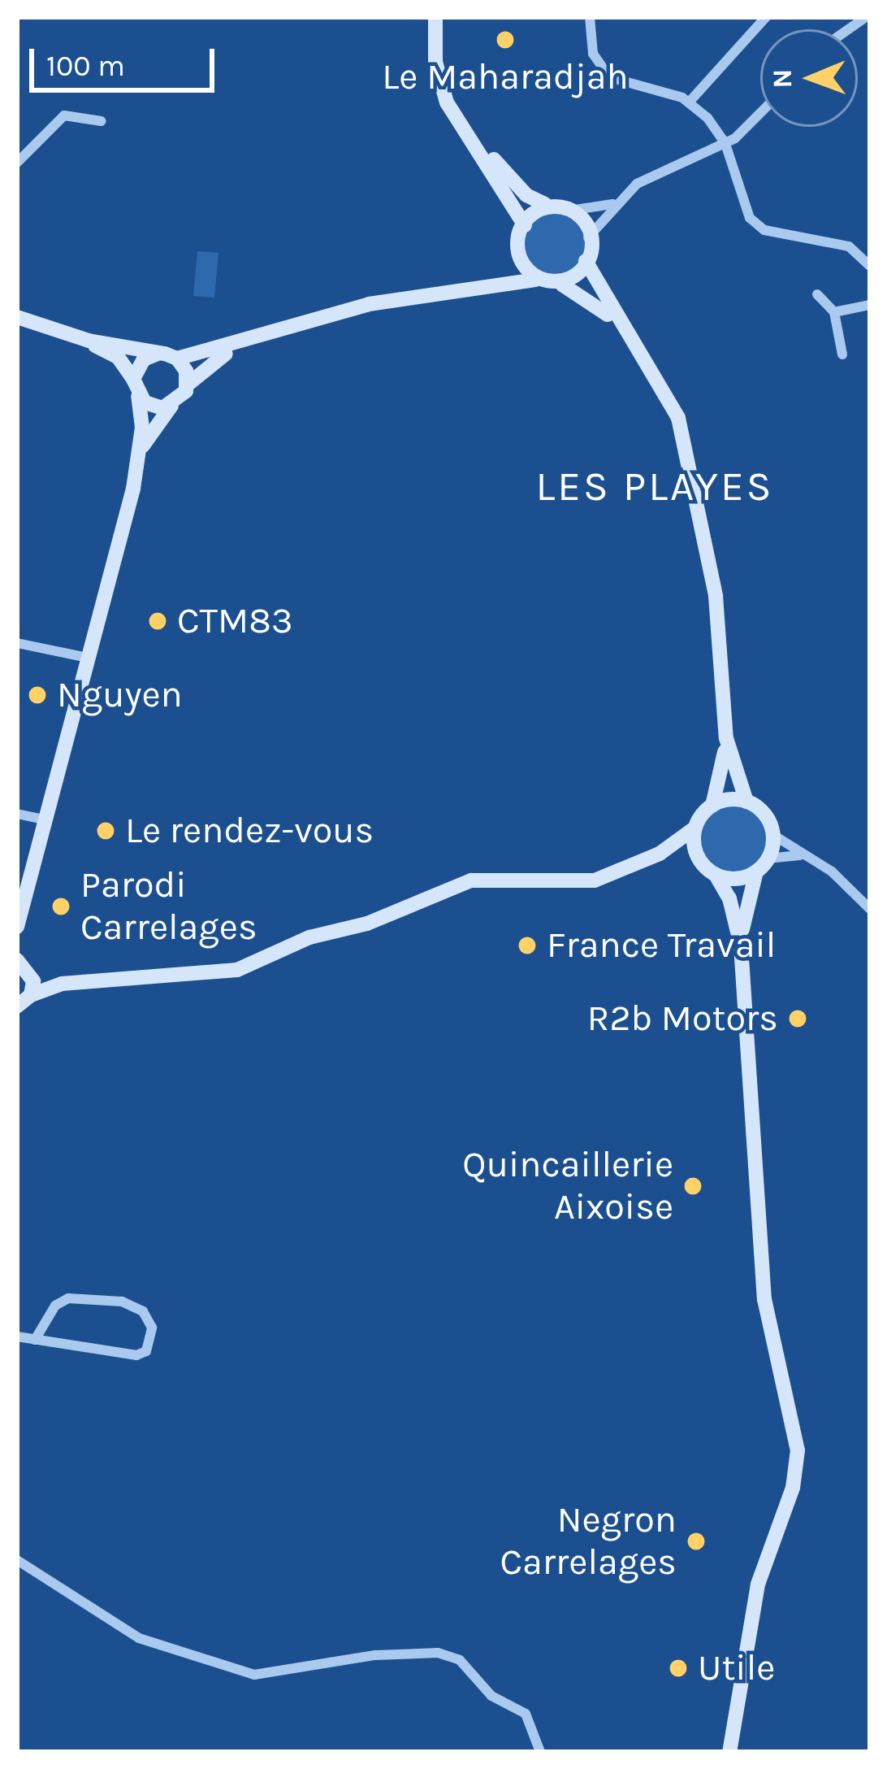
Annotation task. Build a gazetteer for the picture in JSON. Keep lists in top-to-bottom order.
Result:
{
  "districts": ["LES PLAYES"],
  "places": [
    "Le Maharadjah",
    "CTM83",
    "Nguyen",
    "Le rendez-vous",
    "Parodi Carrelages",
    "France Travail",
    "R2b Motors",
    "Quincaillerie Aixoise",
    "Negron Carrelages",
    "Utile"
  ],
  "scale_bar": "100 m",
  "north": "left"
}
